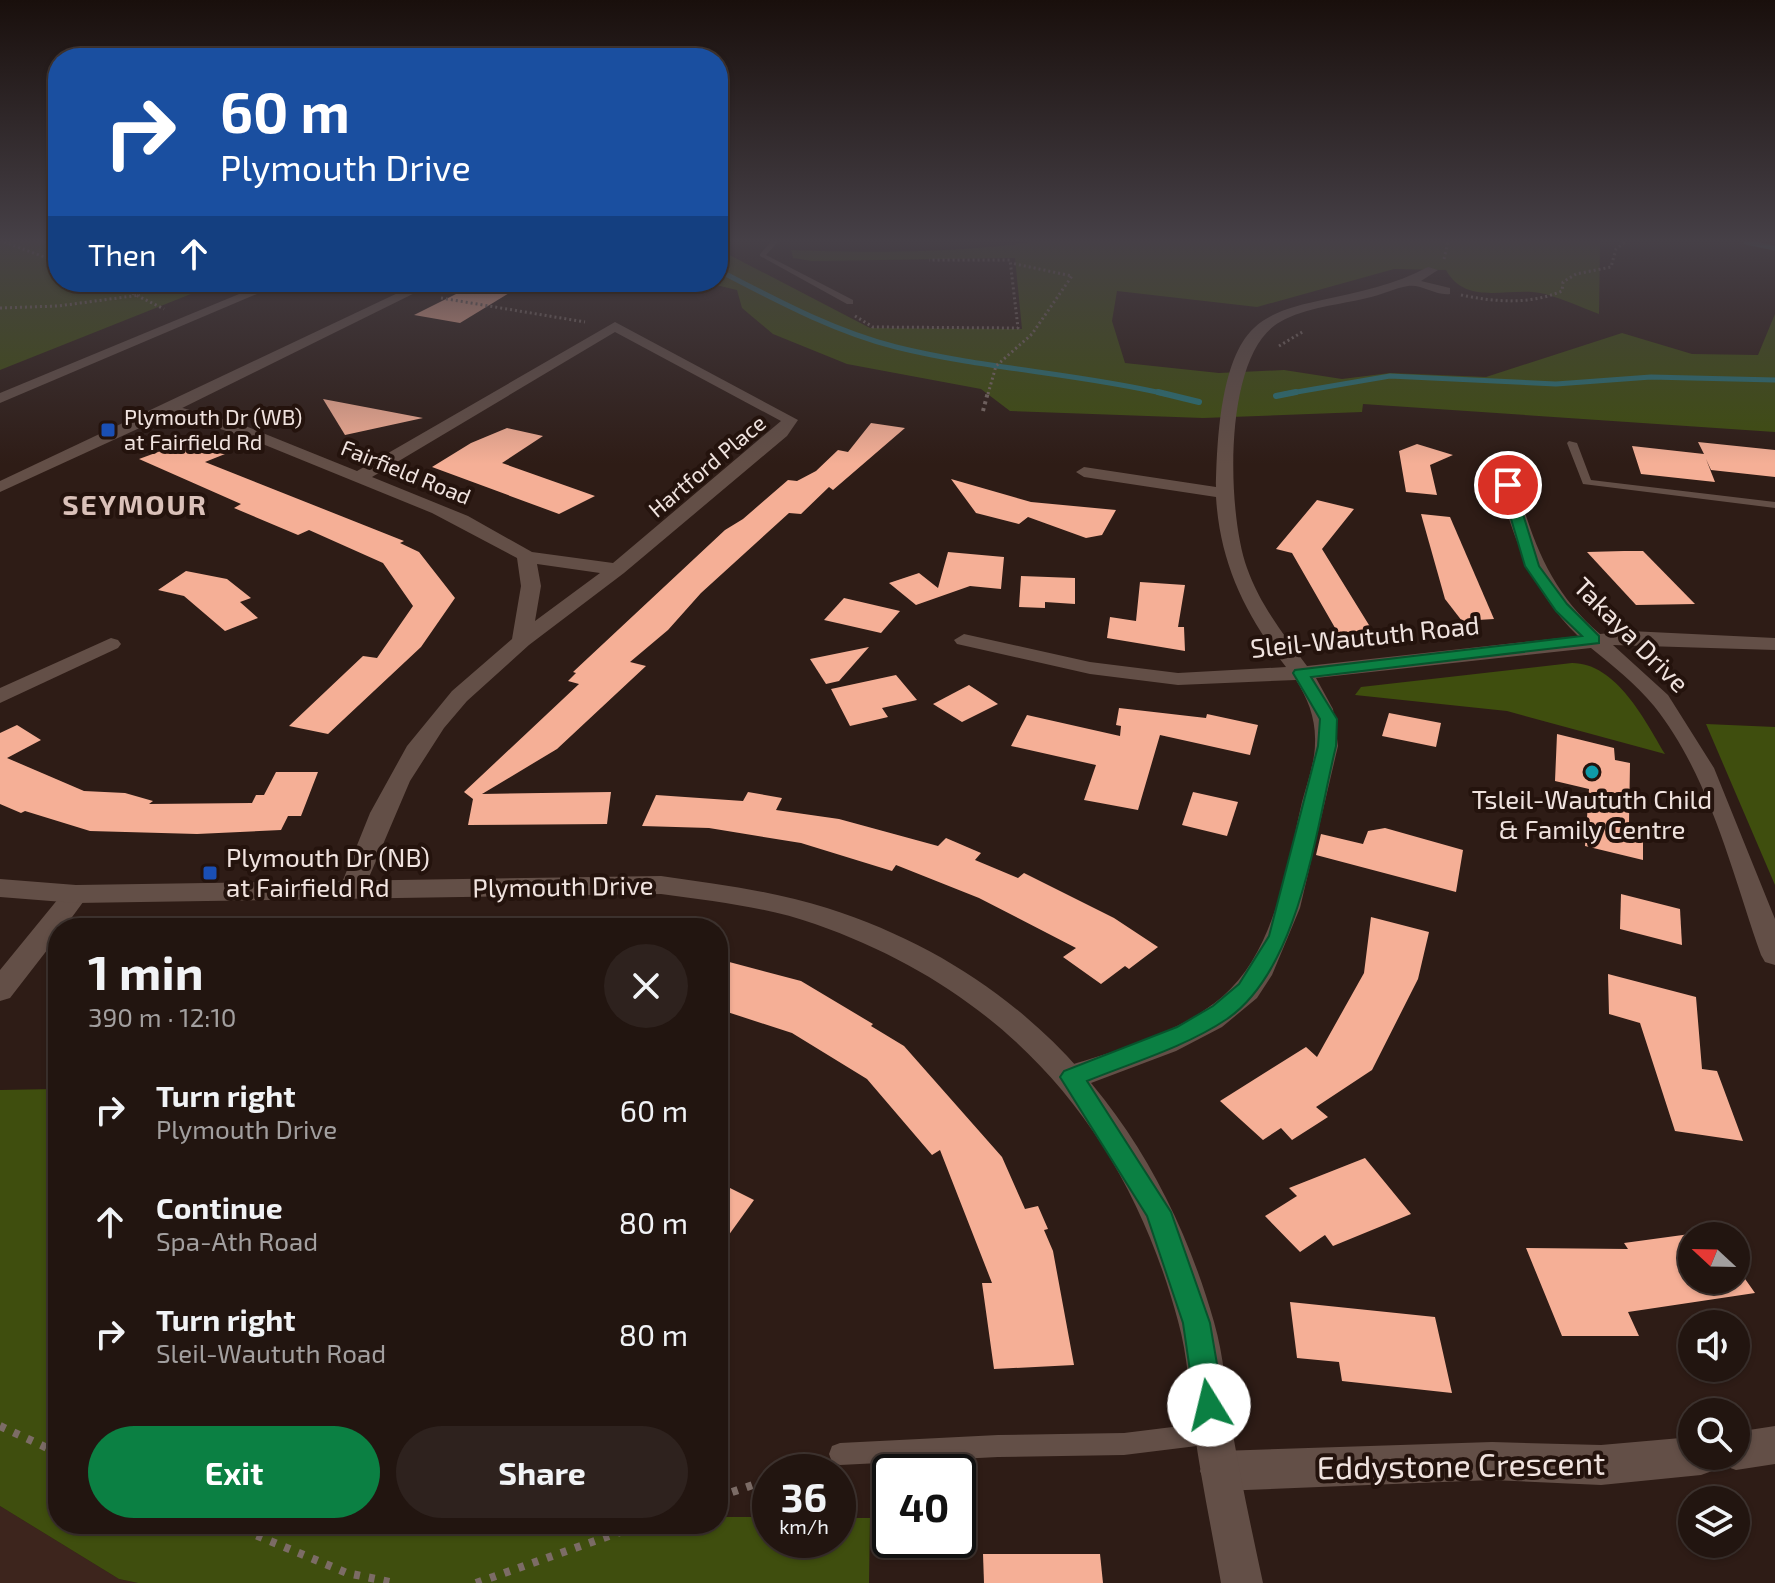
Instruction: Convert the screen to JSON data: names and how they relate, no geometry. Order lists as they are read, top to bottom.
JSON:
{
  "streets": {
    "street": [
      "Hartford Place",
      "Fairfield Road",
      "Takaya Drive",
      "Sleil-Waututh Road",
      "Plymouth Drive",
      "Eddystone Crescent"
    ]
  },
  "crossings": [
    ["Hartford Place", "Fairfield Road"],
    ["Takaya Drive", "Sleil-Waututh Road"],
    ["Plymouth Drive", "Eddystone Crescent"]
  ],
  "districts": ["SEYMOUR"],
  "places": {
    "transit": ["Plymouth Dr (WB) at Fairfield Rd", "Plymouth Dr (NB) at Fairfield Rd"],
    "other": ["Tsleil-Waututh Child & Family Centre"]
  },
  "north": "left",
  "page": {
    "turn": ["60 m", "Plymouth Drive"],
    "then": "Then",
    "heading": ["1 min", "390 m · 12:10"],
    "list": [
      {
        "name": "Turn right",
        "note": "Plymouth Drive",
        "value": "60 m"
      },
      {
        "name": "Continue",
        "note": "Spa-Ath Road",
        "value": "80 m"
      },
      {
        "name": "Turn right",
        "note": "Sleil-Waututh Road",
        "value": "80 m"
      }
    ],
    "buttons": ["Exit", "Share"],
    "speed": "36 km/h",
    "limit": "40"
  }
}
